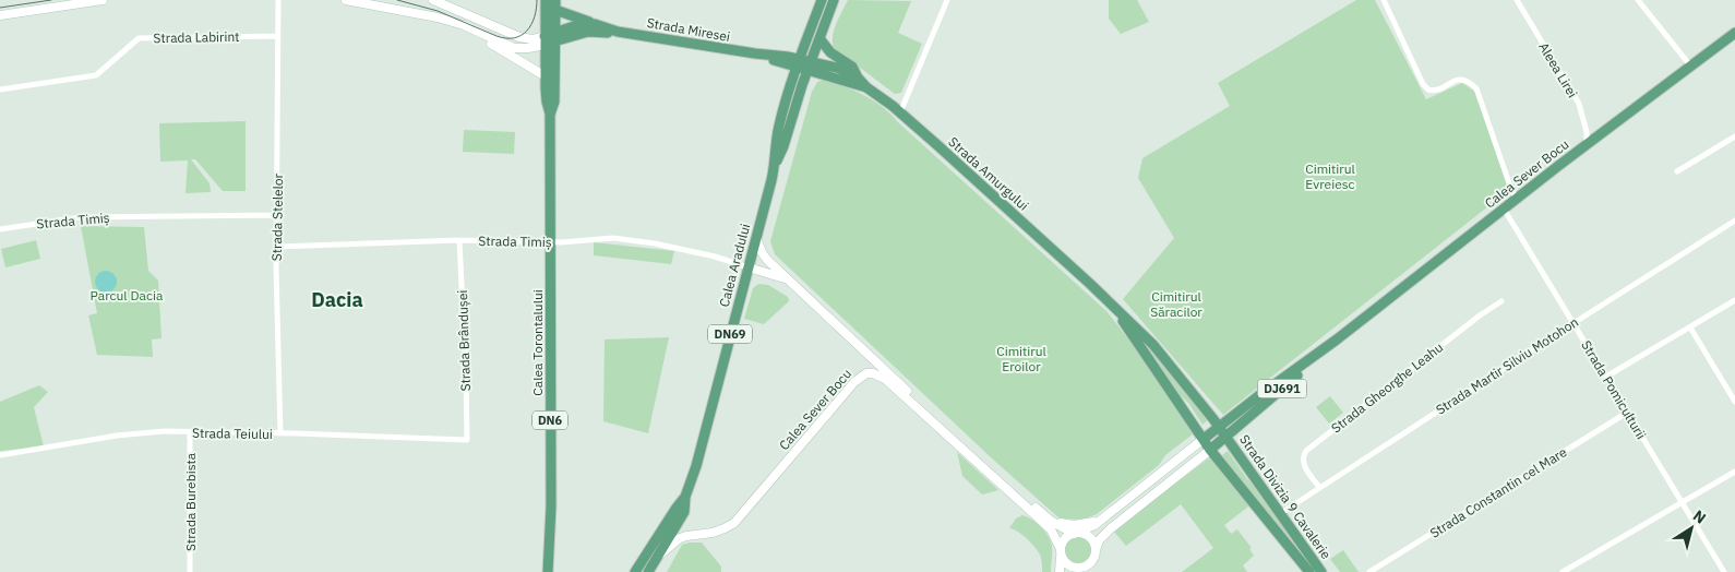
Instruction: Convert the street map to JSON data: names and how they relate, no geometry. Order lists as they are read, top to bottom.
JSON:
{
  "streets": {
    "main road": [
      "Strada Miresei",
      "Strada Amurgului",
      "Calea Sever Bocu",
      "Calea Aradului",
      "DN69",
      "Calea Torontalului",
      "DJ691",
      "DN6",
      "Strada Divizia 9 Cavalerie"
    ],
    "street": [
      "Strada Labirint",
      "Aleea Lirei",
      "Strada Stelelor",
      "Strada Timiș",
      "Strada Brândușei",
      "Strada Martir Silviu Motohon",
      "Strada Gheorghe Leahu",
      "Strada Pomiculturii",
      "Strada Teiului",
      "Strada Constantin cel Mare",
      "Strada Burebista"
    ]
  },
  "crossings": [
    ["Strada Miresei", "Strada Amurgului"],
    ["Strada Miresei", "Calea Aradului"],
    ["Strada Miresei", "Calea Torontalului"],
    ["Strada Labirint", "Strada Stelelor"],
    ["Aleea Lirei", "Calea Sever Bocu"],
    ["Strada Amurgului", "Calea Sever Bocu"],
    ["Strada Amurgului", "Calea Aradului"],
    ["Strada Amurgului", "Strada Divizia 9 Cavalerie"],
    ["Calea Sever Bocu", "Calea Aradului"],
    ["Calea Sever Bocu", "DJ691"],
    ["Calea Sever Bocu", "Strada Pomiculturii"],
    ["Calea Sever Bocu", "Strada Divizia 9 Cavalerie"],
    ["Strada Stelelor", "Strada Timiș"],
    ["Strada Stelelor", "Strada Teiului"],
    ["Strada Timiș", "Calea Aradului"],
    ["Strada Timiș", "Strada Brândușei"],
    ["Strada Timiș", "Calea Torontalului"],
    ["Strada Brândușei", "Strada Teiului"],
    ["Strada Martir Silviu Motohon", "Strada Gheorghe Leahu"],
    ["Strada Martir Silviu Motohon", "Strada Pomiculturii"],
    ["Strada Martir Silviu Motohon", "Strada Divizia 9 Cavalerie"],
    ["Strada Pomiculturii", "Strada Constantin cel Mare"],
    ["Strada Teiului", "Strada Burebista"]
  ],
  "districts": ["Dacia"],
  "parks": [
    "Cimitirul Evreiesc",
    "Parcul Dacia",
    "Cimitirul Săracilor",
    "Cimitirul Eroilor"
  ],
  "north": "top right"
}
